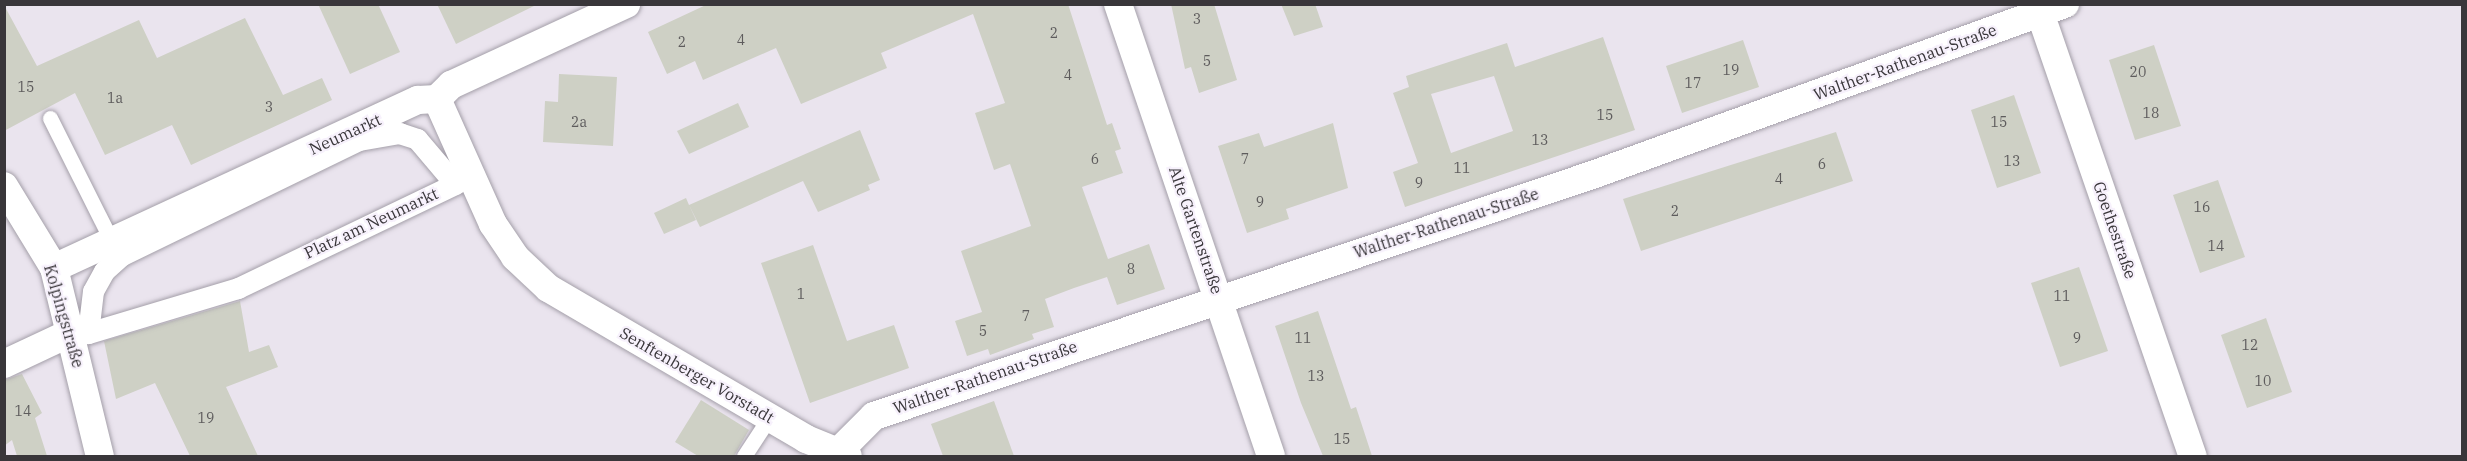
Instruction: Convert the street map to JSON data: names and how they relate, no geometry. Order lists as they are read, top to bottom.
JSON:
{
  "streets": {
    "street": [
      "Walther-Rathenau-Straße",
      "Neumarkt",
      "Platz am Neumarkt",
      "Alte Gartenstraße",
      "Goethestraße",
      "Kolpingstraße",
      "Senftenberger Vorstadt"
    ]
  },
  "crossings": [
    ["Walther-Rathenau-Straße", "Alte Gartenstraße"],
    ["Walther-Rathenau-Straße", "Goethestraße"],
    ["Walther-Rathenau-Straße", "Senftenberger Vorstadt"],
    ["Neumarkt", "Kolpingstraße"],
    ["Neumarkt", "Senftenberger Vorstadt"]
  ],
  "house_numbers": [
    "3",
    "2",
    "4",
    "2",
    "5",
    "19",
    "20",
    "4",
    "17",
    "15",
    "1a",
    "3",
    "18",
    "15",
    "2a",
    "15",
    "13",
    "6",
    "7",
    "13",
    "6",
    "11",
    "4",
    "9",
    "9",
    "16",
    "2",
    "14",
    "8",
    "1",
    "11",
    "7",
    "5",
    "11",
    "9",
    "12",
    "13",
    "10",
    "14",
    "19",
    "15"
  ]
}
